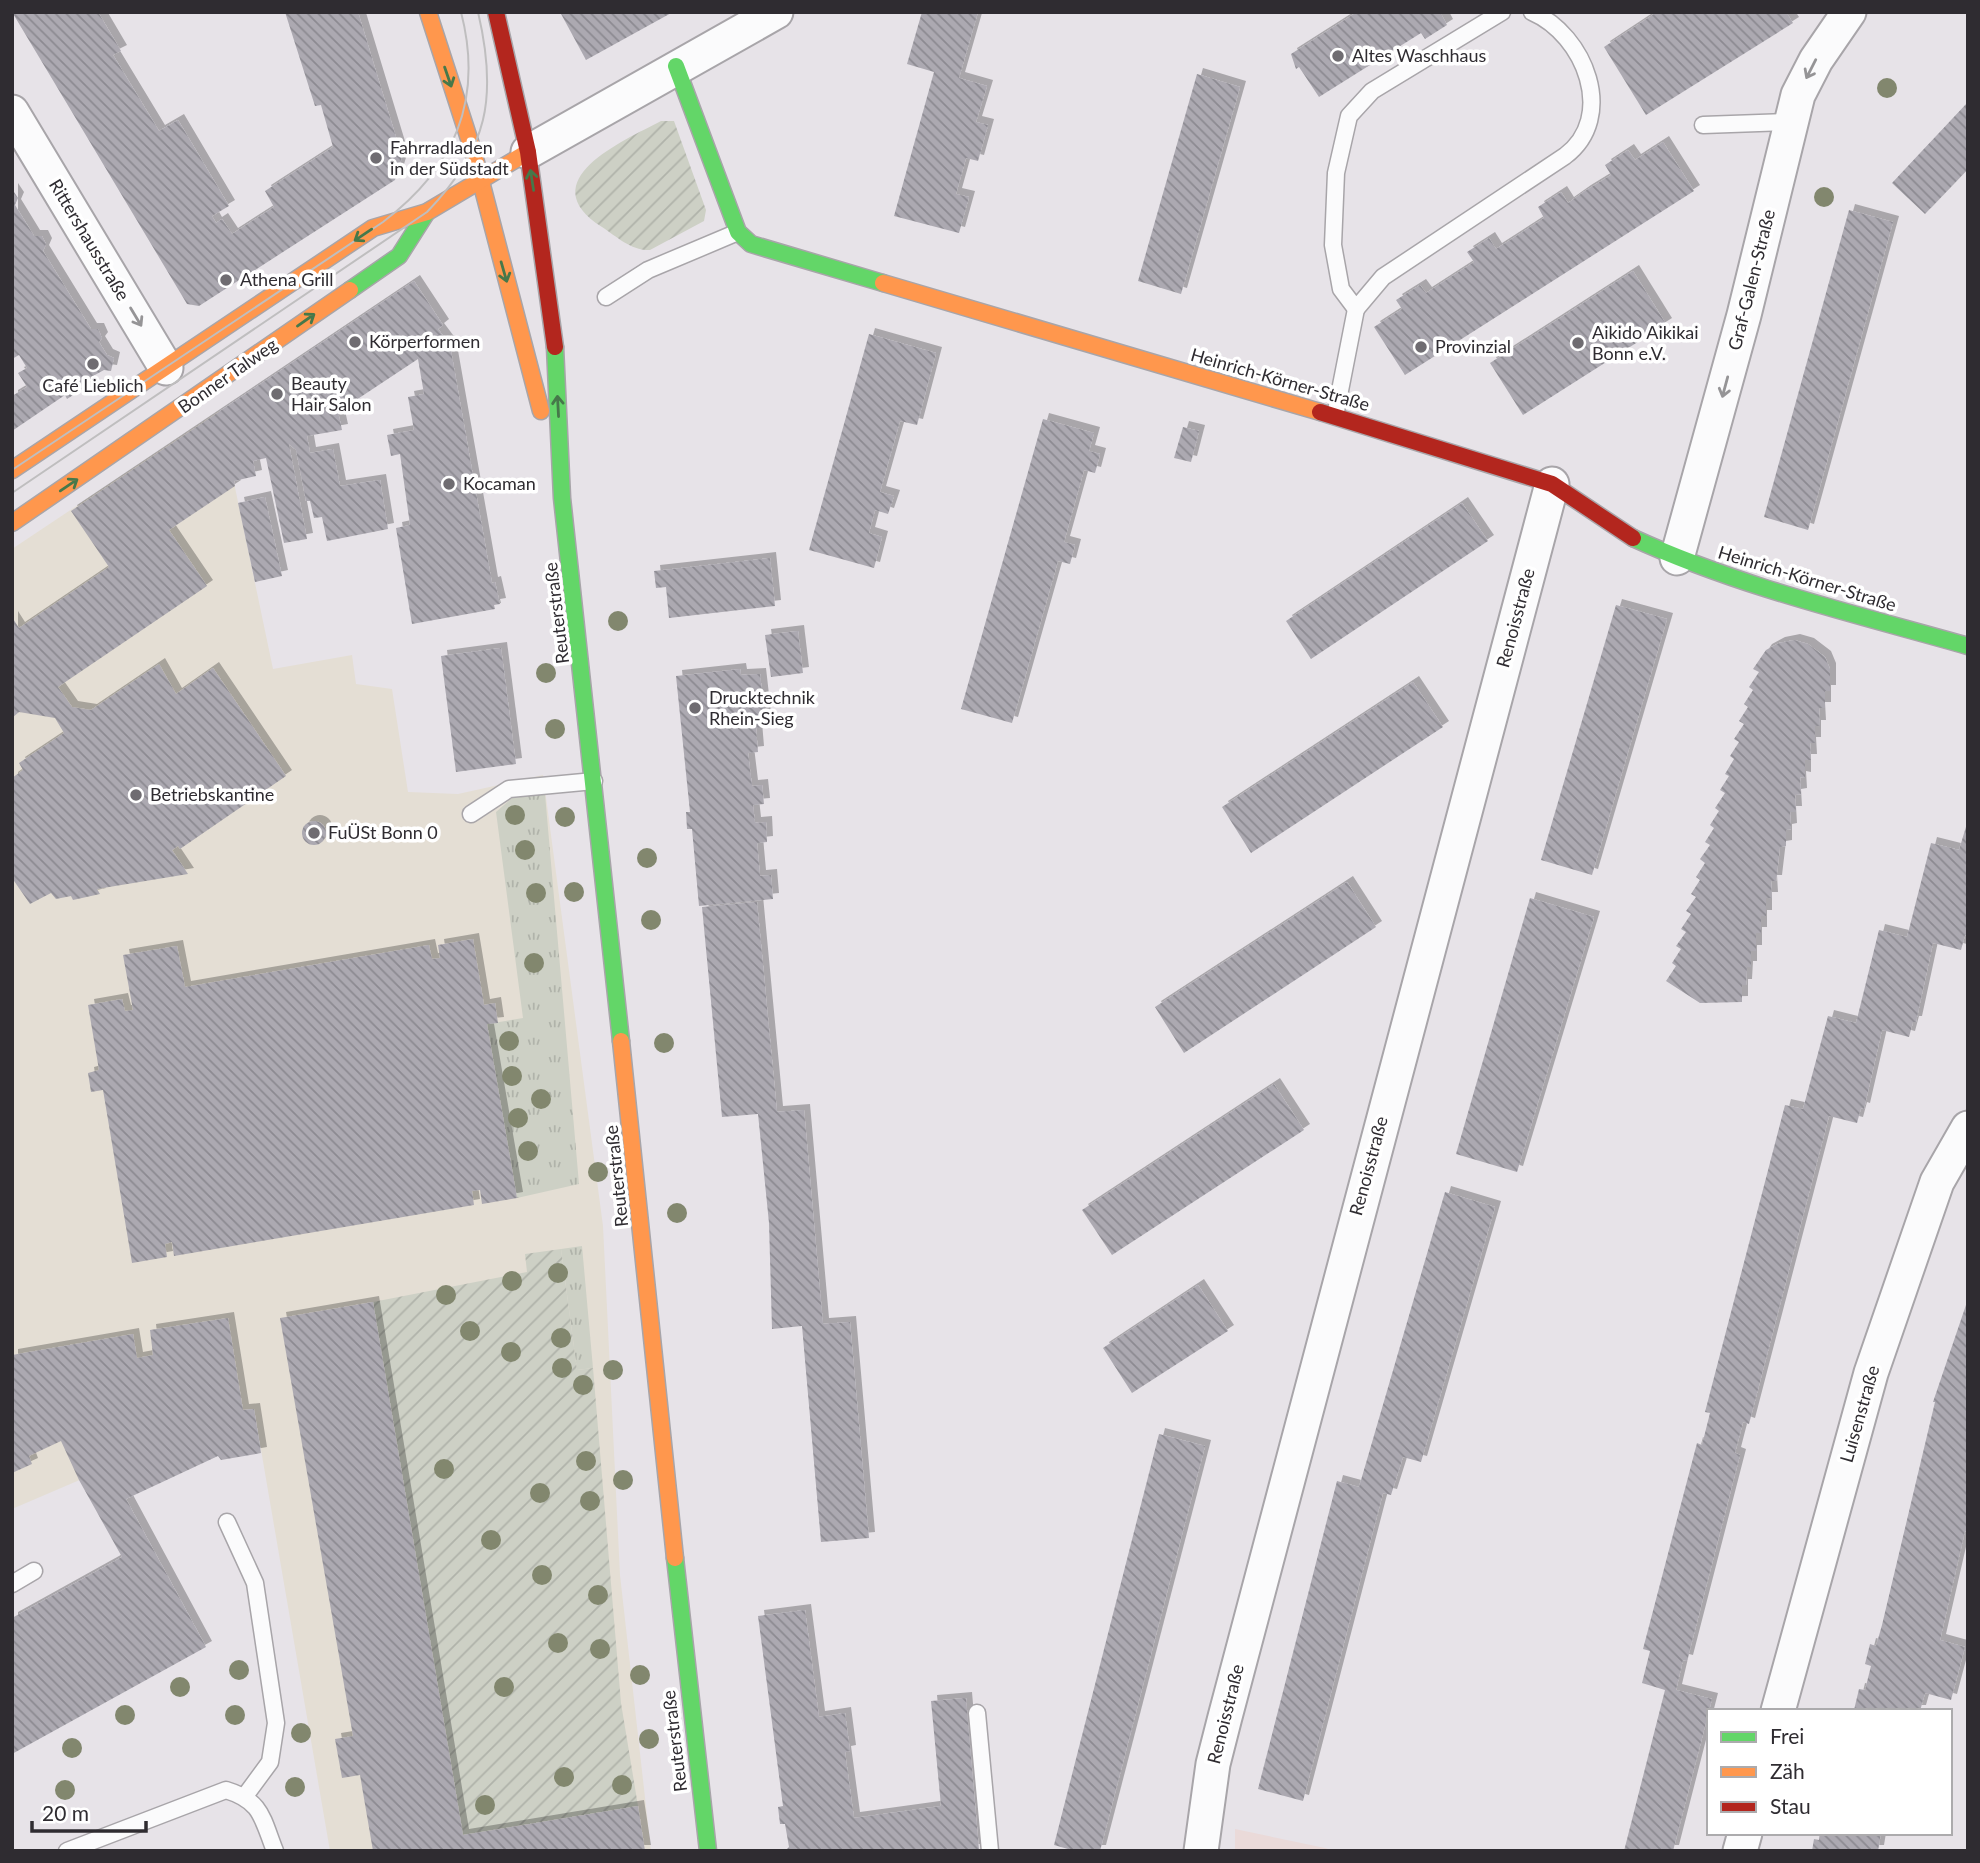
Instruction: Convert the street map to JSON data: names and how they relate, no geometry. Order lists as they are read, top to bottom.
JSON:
{
  "streets": {
    "street": [
      "Rittershausstraße",
      "Graf-Galen-Straße",
      "Bonner Talweg",
      "Heinrich-Körner-Straße",
      "Reuterstraße",
      "Renoisstraße",
      "Luisenstraße"
    ]
  },
  "crossings": [
    ["Rittershausstraße", "Bonner Talweg"],
    ["Graf-Galen-Straße", "Heinrich-Körner-Straße"],
    ["Bonner Talweg", "Reuterstraße"],
    ["Heinrich-Körner-Straße", "Renoisstraße"]
  ],
  "one_way": ["Rittershausstraße", "Graf-Galen-Straße"],
  "places": [
    "Altes Waschhaus",
    "Fahrradladen in der Südstadt",
    "Athena Grill",
    "Körperformen",
    "Aikido Aikikai Bonn e.V.",
    "Provinzial",
    "Café Lieblich",
    "Beauty Hair Salon",
    "Kocaman",
    "Drucktechnik Rhein-Sieg",
    "Betriebskantine",
    "FuÜSt Bonn 0"
  ],
  "legend": ["Frei", "Zäh", "Stau"],
  "scale_bar": "20 m"
}
